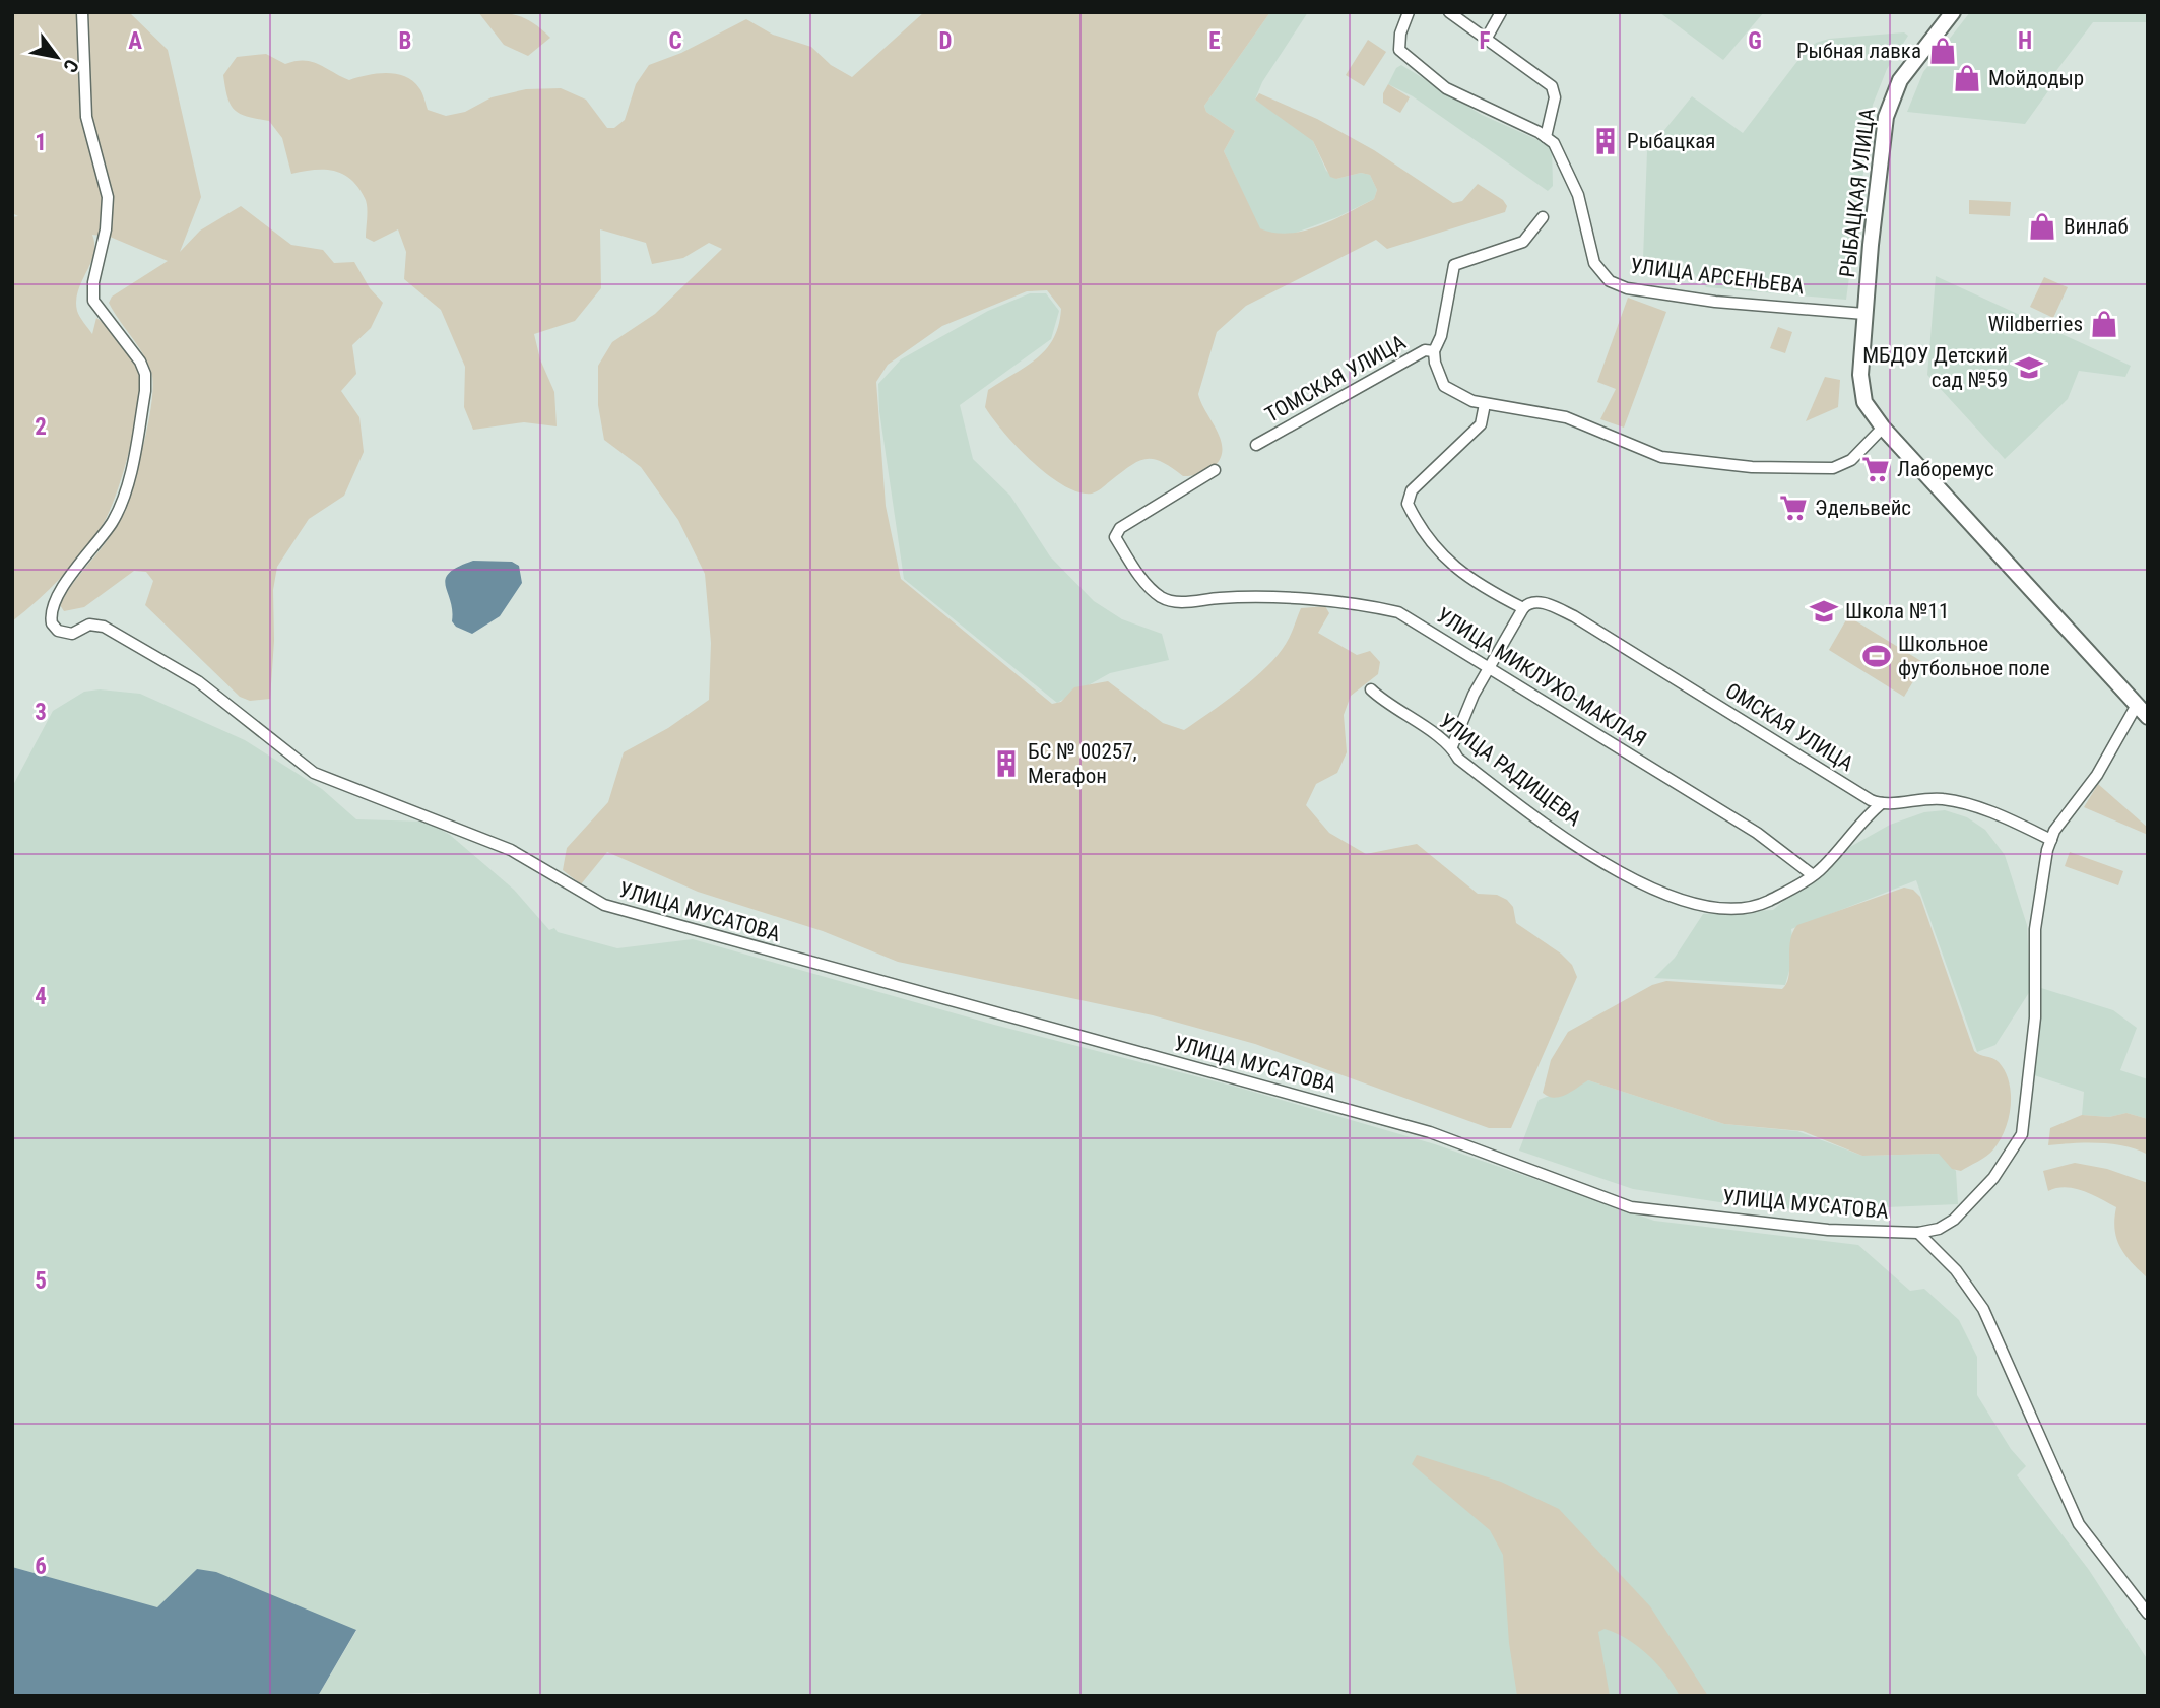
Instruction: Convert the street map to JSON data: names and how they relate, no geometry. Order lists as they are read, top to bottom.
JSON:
{
  "streets": {
    "main road": ["РЫБАЦКАЯ УЛИЦА"],
    "street": [
      "УЛИЦА АРСЕНЬЕВА",
      "ТОМСКАЯ УЛИЦА",
      "УЛИЦА МИКЛУХО-МАКЛАЯ",
      "ОМСКАЯ УЛИЦА",
      "УЛИЦА РАДИЩЕВА",
      "УЛИЦА МУСАТОВА"
    ]
  },
  "crossings": [
    ["РЫБАЦКАЯ УЛИЦА", "УЛИЦА АРСЕНЬЕВА"],
    ["УЛИЦА МИКЛУХО-МАКЛАЯ", "УЛИЦА РАДИЩЕВА"],
    ["ОМСКАЯ УЛИЦА", "УЛИЦА РАДИЩЕВА"]
  ],
  "places": {
    "shop": [
      "Рыбная лавка",
      "Мойдодыр",
      "Винлаб",
      "Wildberries"
    ],
    "building": ["Рыбацкая", "БС № 00257, Мегафон"],
    "school or university": ["МБДОУ Детский сад №59", "Школа №11"],
    "supermarket": ["Лаборемус", "Эдельвейс"],
    "sports": ["Школьное футбольное поле"]
  },
  "north": "bottom right",
  "grid": {
    "columns": [
      "A",
      "B",
      "C",
      "D",
      "E",
      "F",
      "G",
      "H"
    ],
    "rows": [
      "1",
      "2",
      "3",
      "4",
      "5",
      "6"
    ]
  }
}
